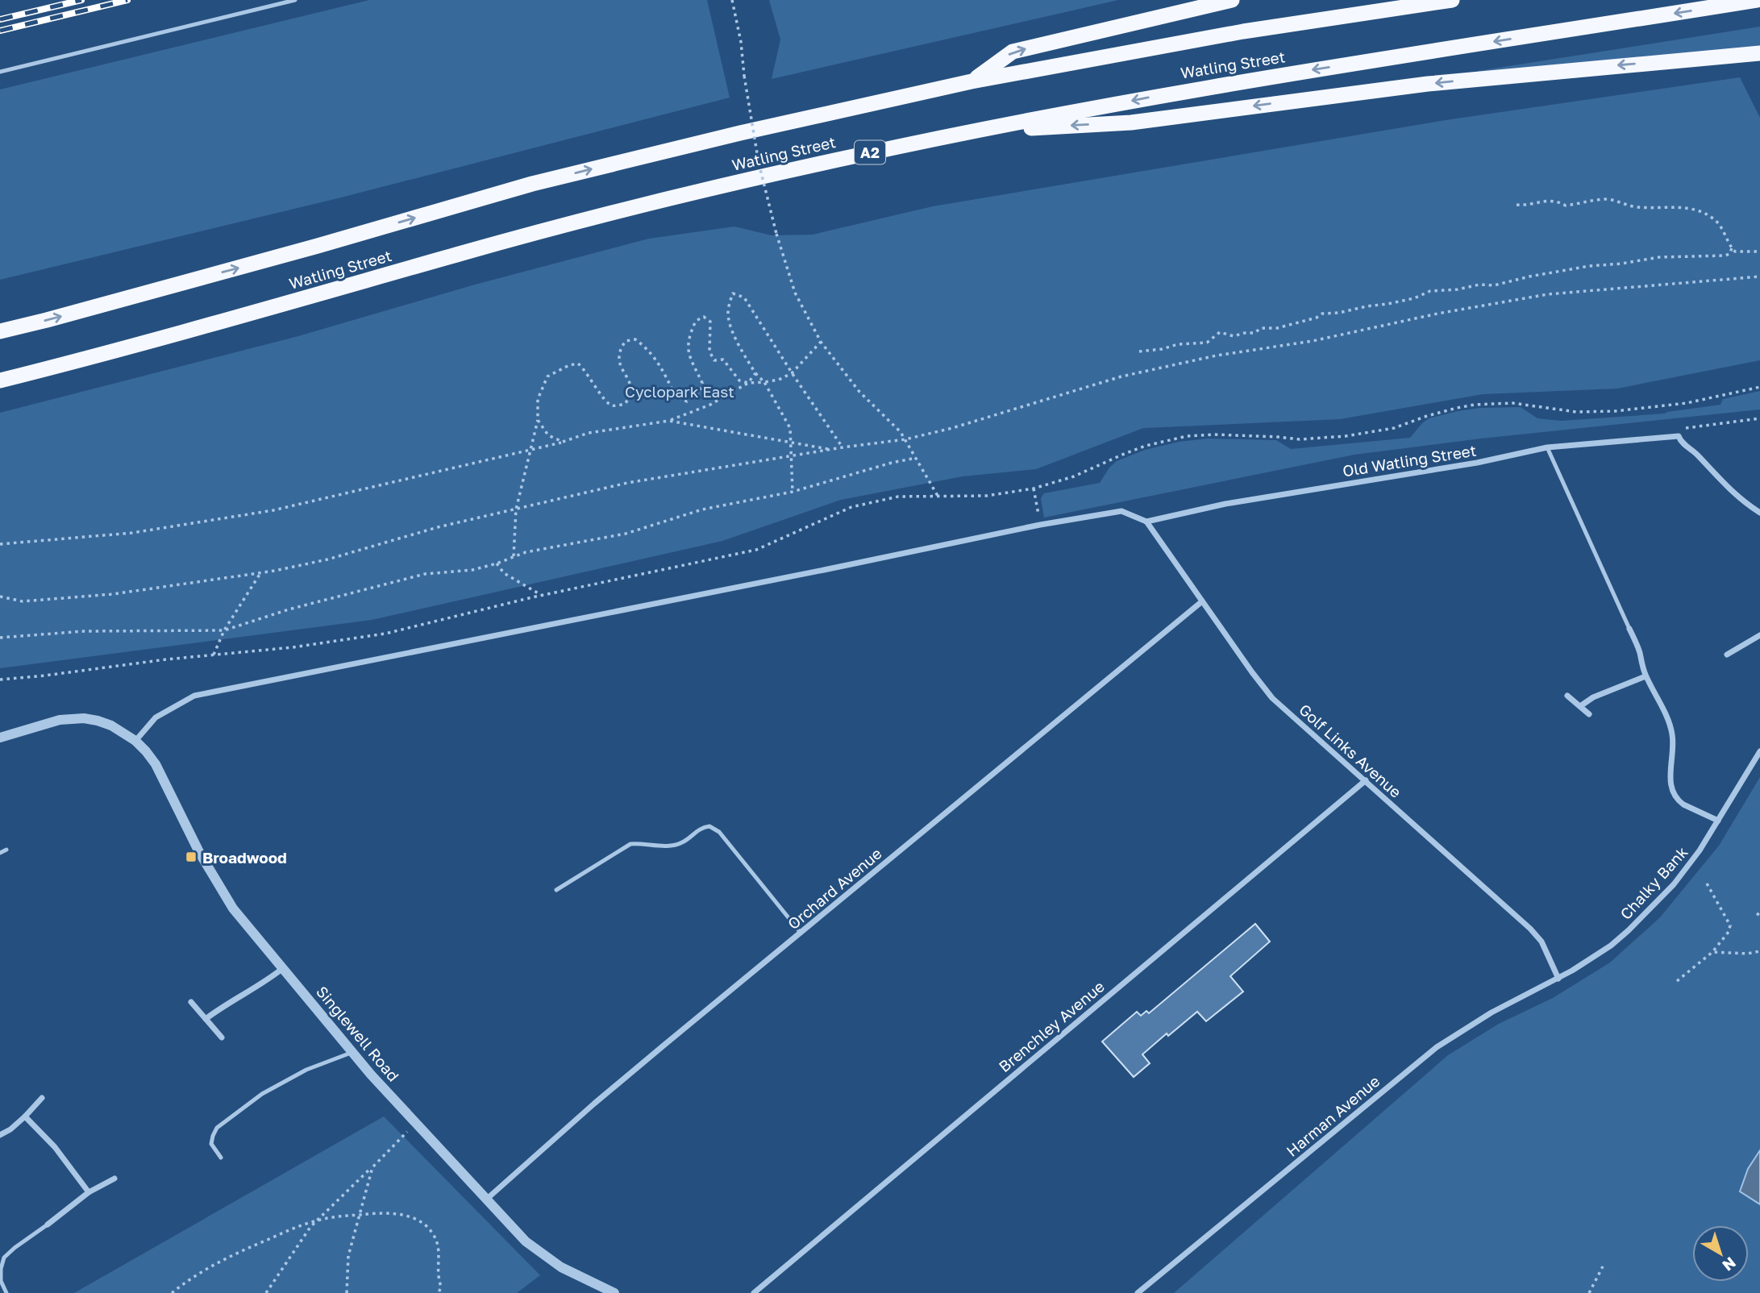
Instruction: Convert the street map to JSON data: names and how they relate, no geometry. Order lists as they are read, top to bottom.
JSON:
{
  "streets": {
    "highway": ["Watling Street", "A2"],
    "street": [
      "Old Watling Street",
      "Golf Links Avenue",
      "Chalky Bank",
      "Orchard Avenue",
      "Brenchley Avenue",
      "Singlewell Road",
      "Harman Avenue"
    ]
  },
  "crossings": [
    ["Old Watling Street", "Golf Links Avenue"],
    ["Golf Links Avenue", "Chalky Bank"],
    ["Golf Links Avenue", "Orchard Avenue"],
    ["Golf Links Avenue", "Brenchley Avenue"],
    ["Golf Links Avenue", "Harman Avenue"],
    ["Chalky Bank", "Harman Avenue"],
    ["Orchard Avenue", "Singlewell Road"]
  ],
  "parks": ["Cyclopark East"],
  "places": {
    "transit": ["Broadwood"]
  },
  "north": "bottom right"
}
